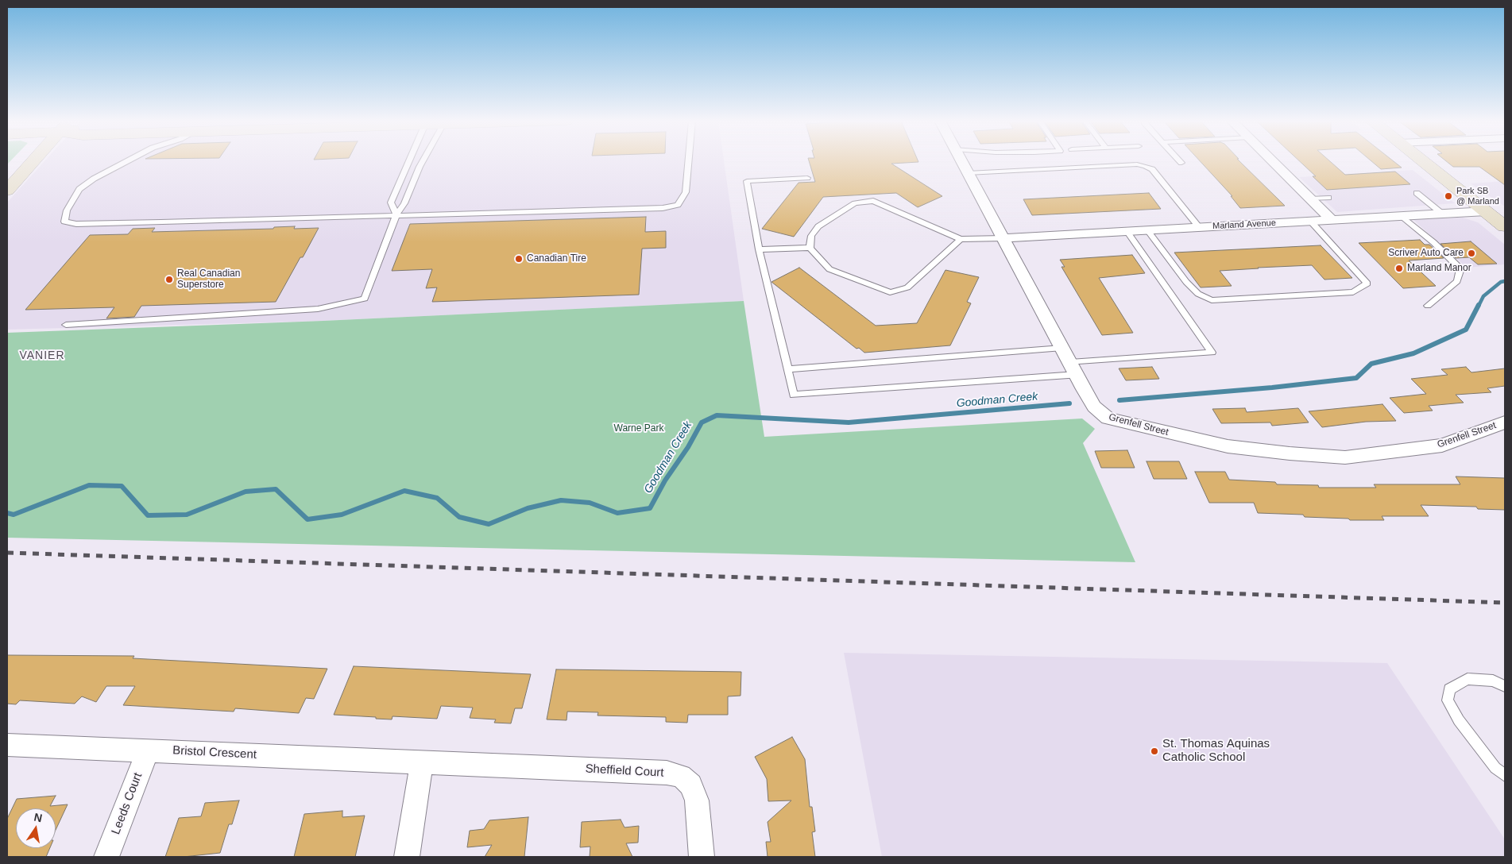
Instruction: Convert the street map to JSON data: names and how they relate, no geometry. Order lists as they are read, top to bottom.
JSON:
{
  "streets": {
    "street": [
      "Marland Avenue",
      "Grenfell Street",
      "Bristol Crescent",
      "Sheffield Court",
      "Leeds Court"
    ]
  },
  "crossings": [
    ["Marland Avenue", "Grenfell Street"],
    ["Bristol Crescent", "Sheffield Court"],
    ["Bristol Crescent", "Leeds Court"]
  ],
  "districts": ["VANIER"],
  "water": ["Goodman Creek"],
  "parks": ["Warne Park"],
  "places": [
    "Park SB @ Marland",
    "Scriver Auto Care",
    "Canadian Tire",
    "Marland Manor",
    "Real Canadian Superstore",
    "St. Thomas Aquinas Catholic School"
  ],
  "north": "top"
}
